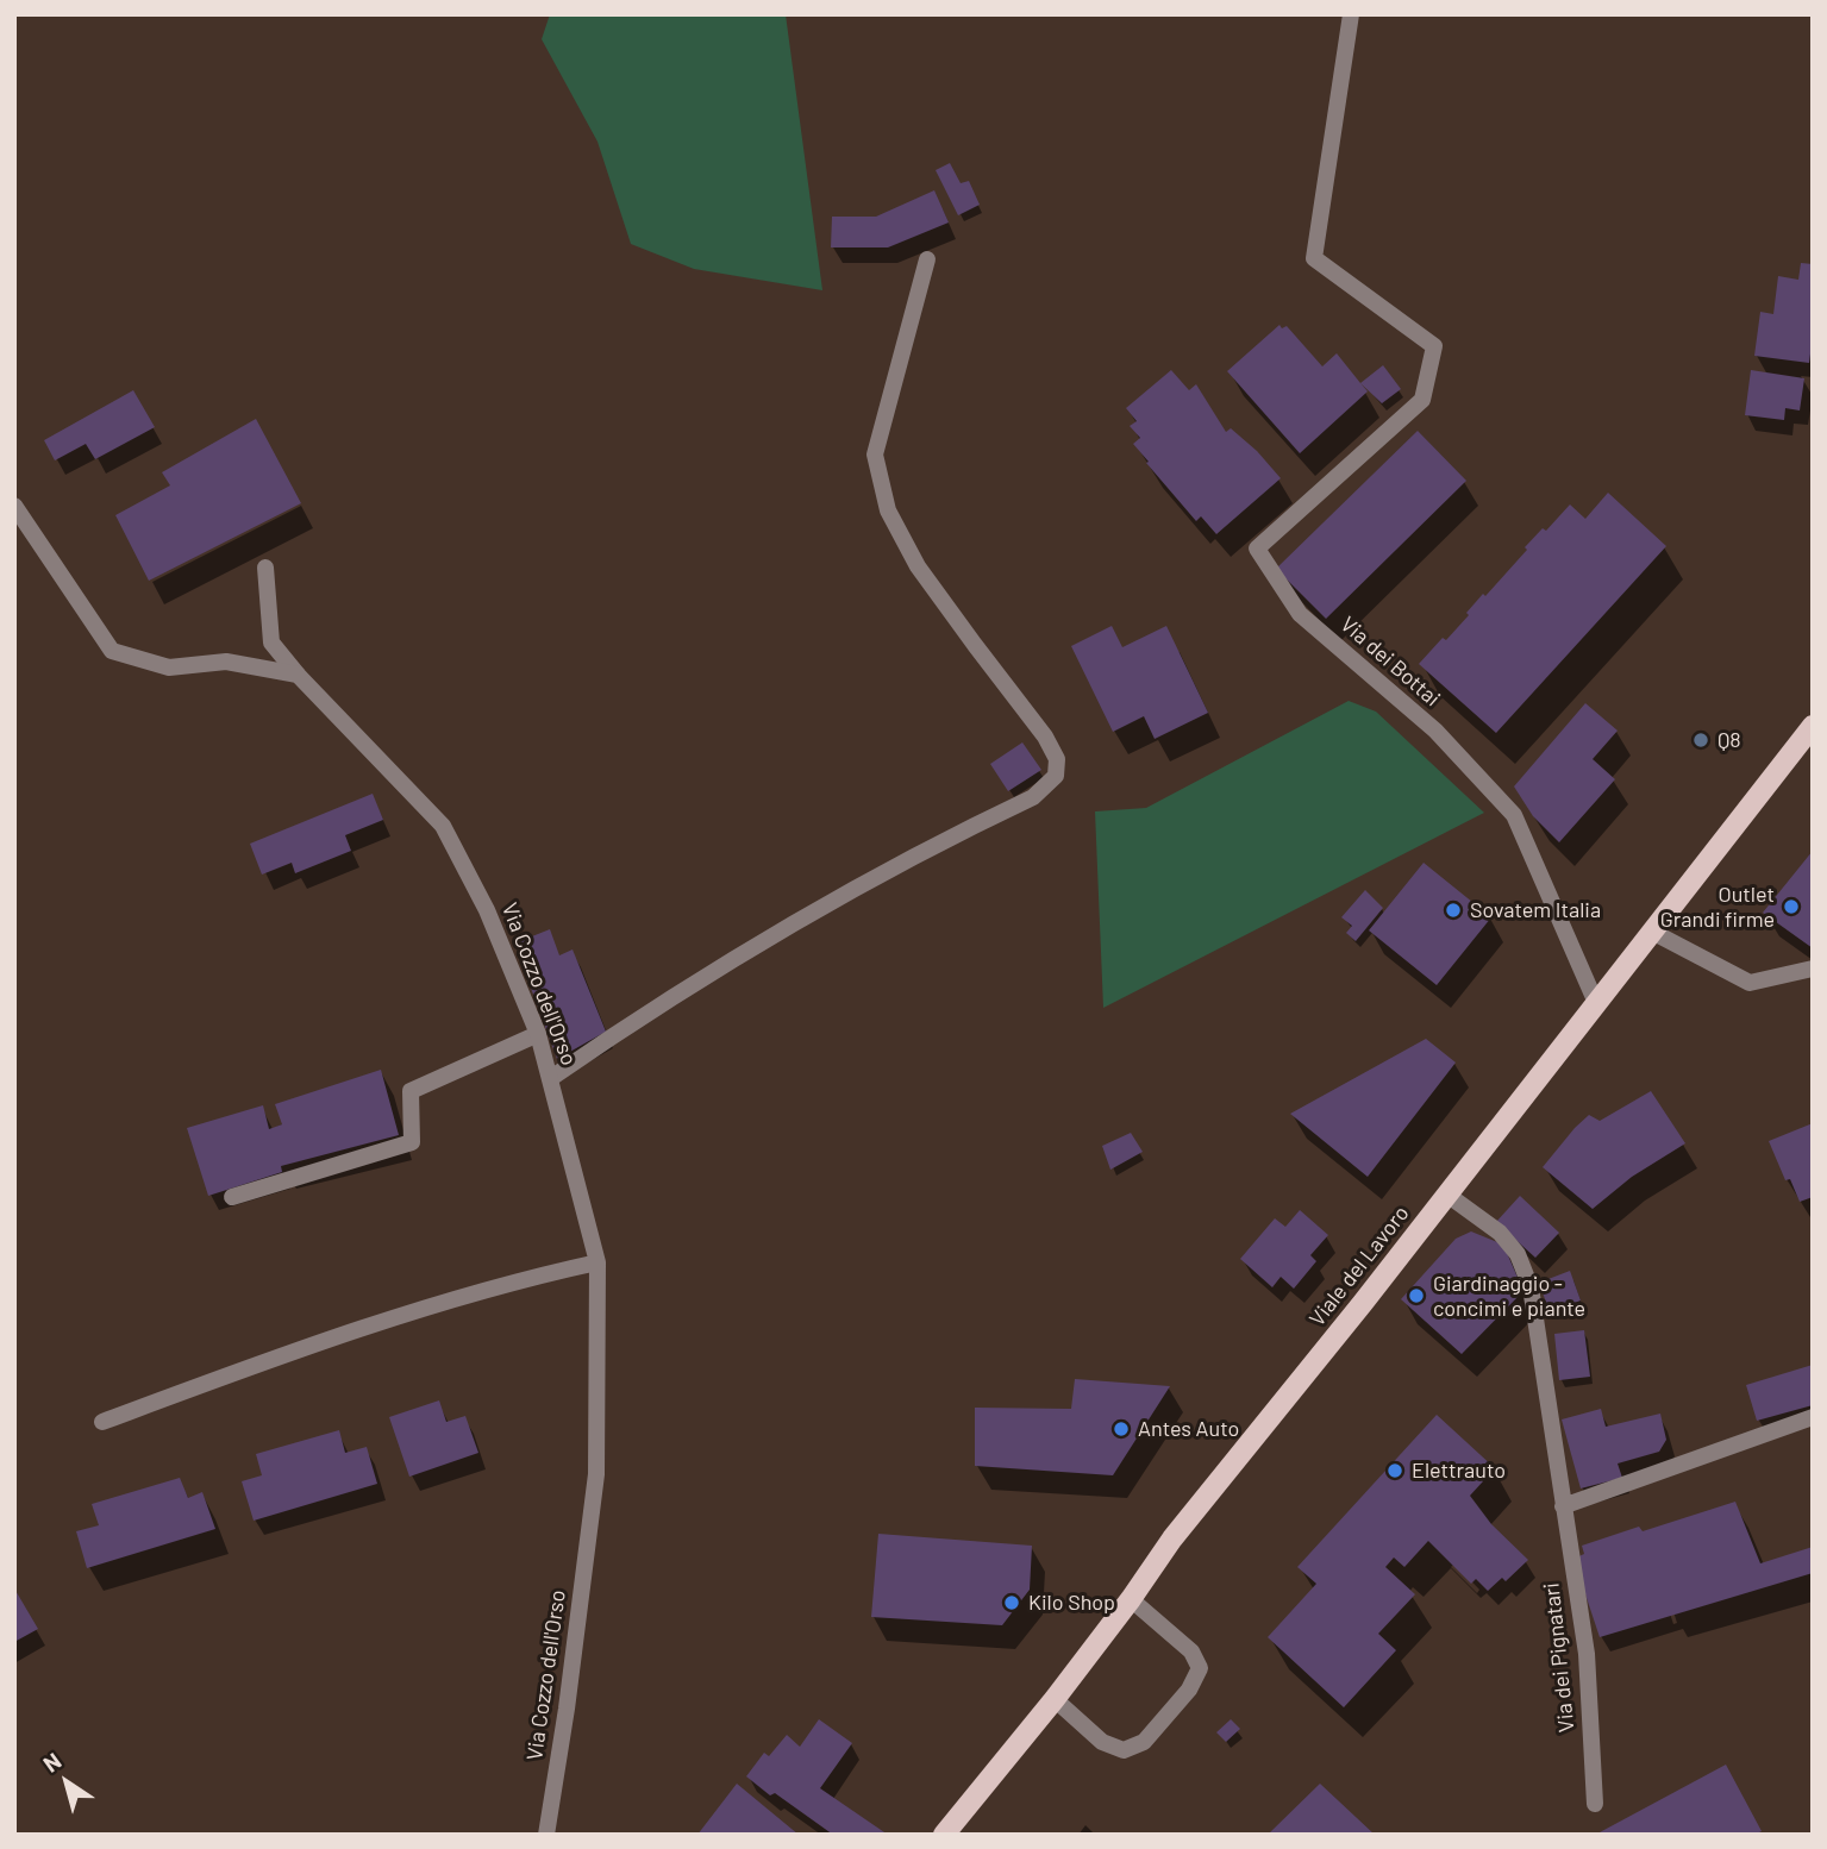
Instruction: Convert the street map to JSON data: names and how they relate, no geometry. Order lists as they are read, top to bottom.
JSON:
{
  "streets": {
    "main road": ["Viale del Lavoro"],
    "street": ["Via dei Bottai", "Via Cozzo dell'Orso", "Via dei Pignatari"]
  },
  "crossings": [
    ["Via dei Bottai", "Viale del Lavoro"],
    ["Viale del Lavoro", "Via dei Pignatari"]
  ],
  "places": [
    "Q8",
    "Outlet Grandi firme",
    "Sovatem Italia",
    "Giardinaggio - concimi e piante",
    "Antes Auto",
    "Elettrauto",
    "Kilo Shop"
  ],
  "north": "top left"
}
